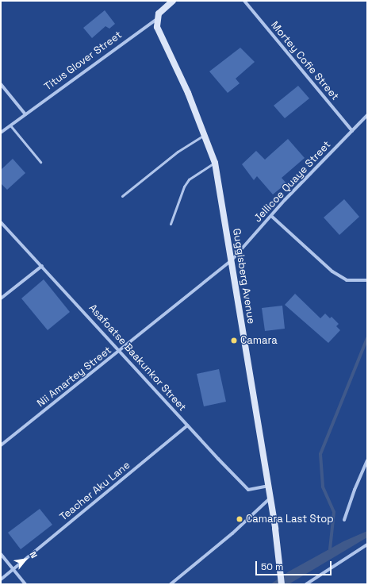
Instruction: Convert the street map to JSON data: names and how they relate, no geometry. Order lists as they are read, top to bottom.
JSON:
{
  "streets": {
    "main road": ["Titus Glover Street", "Guggisberg Avenue"],
    "street": [
      "Mortey Cofie Street",
      "Jellicoe Quaye Street",
      "Asafoatse Baakunkor Street",
      "Nii Amartey Street",
      "Teacher Aku Lane"
    ]
  },
  "crossings": [
    ["Titus Glover Street", "Guggisberg Avenue"],
    ["Mortey Cofie Street", "Jellicoe Quaye Street"],
    ["Jellicoe Quaye Street", "Guggisberg Avenue"],
    ["Jellicoe Quaye Street", "Nii Amartey Street"],
    ["Guggisberg Avenue", "Asafoatse Baakunkor Street"],
    ["Guggisberg Avenue", "Nii Amartey Street"],
    ["Asafoatse Baakunkor Street", "Nii Amartey Street"],
    ["Asafoatse Baakunkor Street", "Teacher Aku Lane"]
  ],
  "places": ["Camara", "Camara Last Stop"],
  "scale_bar": "50 m",
  "north": "top right"
}
